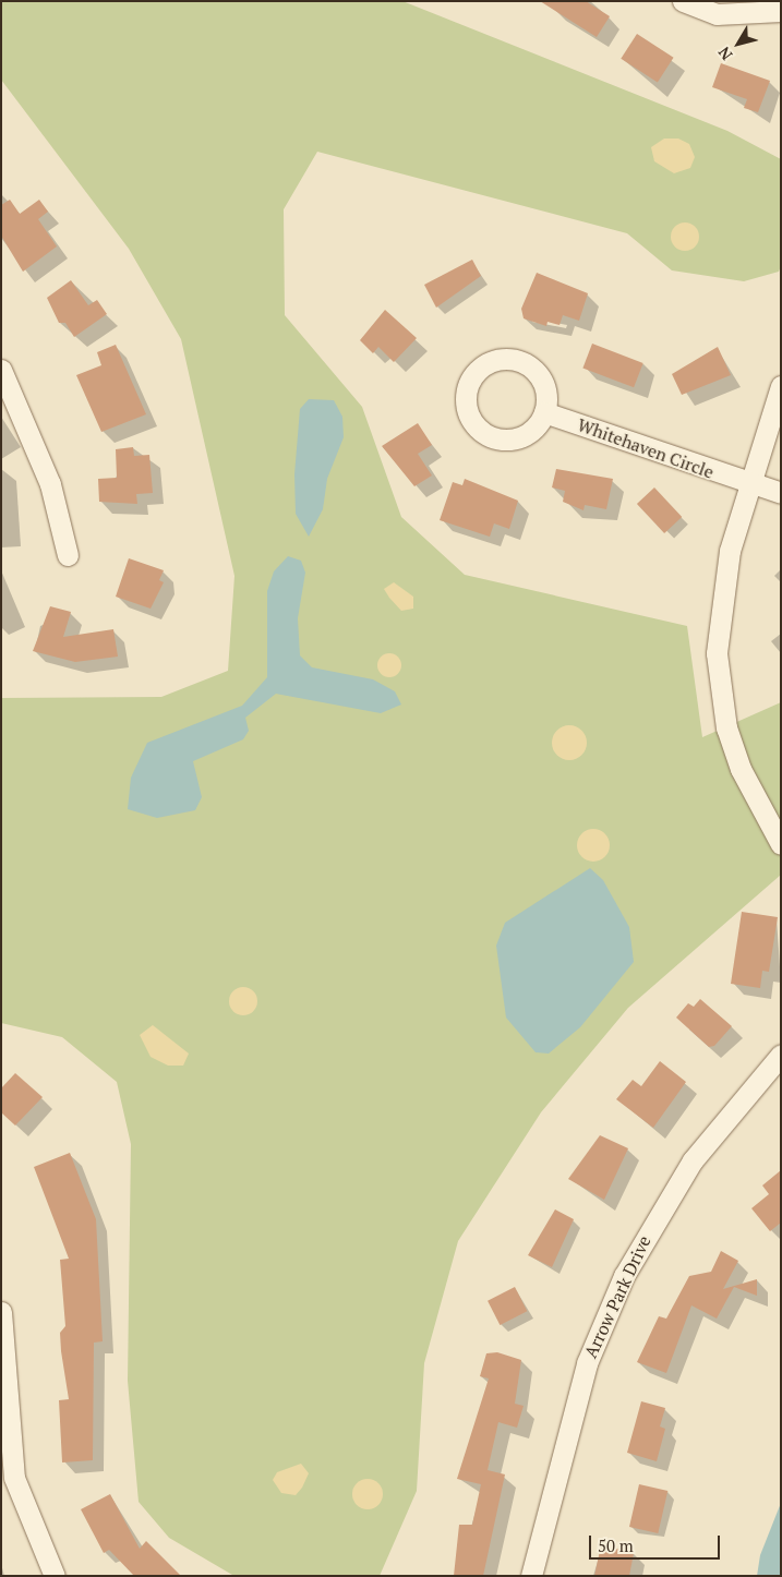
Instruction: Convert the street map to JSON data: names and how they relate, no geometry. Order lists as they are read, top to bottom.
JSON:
{
  "streets": {
    "street": ["Whitehaven Circle", "Arrow Park Drive"]
  },
  "scale_bar": "50 m",
  "north": "bottom left"
}
